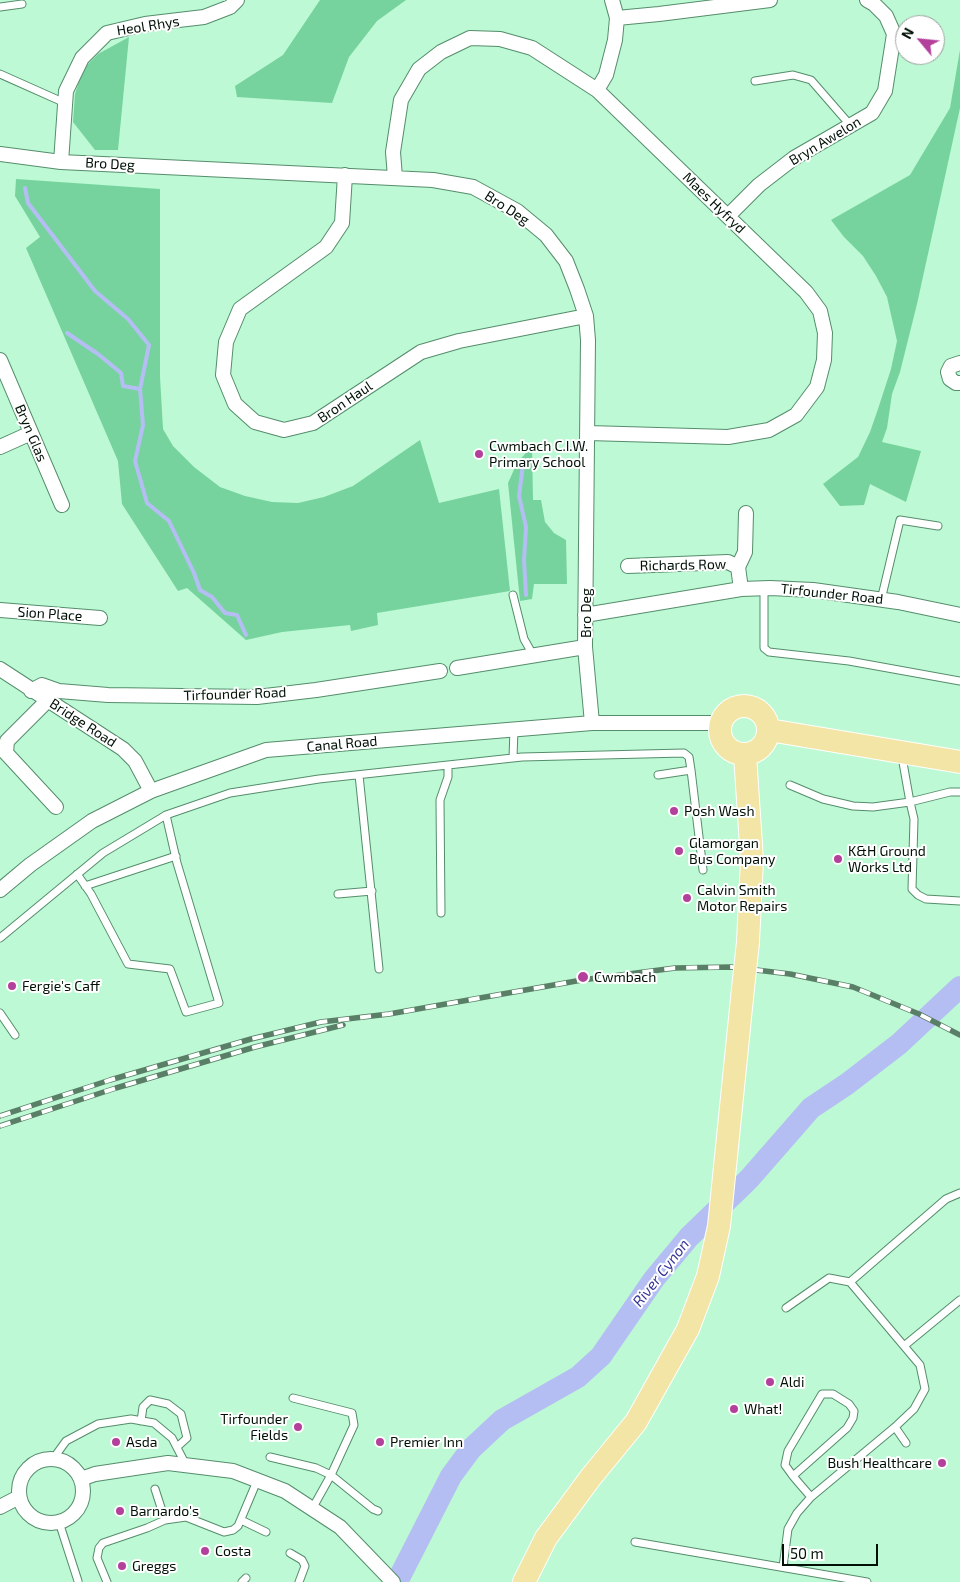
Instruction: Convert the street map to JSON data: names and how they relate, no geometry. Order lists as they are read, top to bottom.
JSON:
{
  "streets": {
    "street": [
      "Heol Rhys",
      "Bryn Awelon",
      "Bro Deg",
      "Maes Hyfryd",
      "Bron Haul",
      "Bryn Glas",
      "Richards Row",
      "Tirfounder Road",
      "Sion Place",
      "Bridge Road",
      "Canal Road"
    ]
  },
  "crossings": [
    ["Heol Rhys", "Bro Deg"],
    ["Bryn Awelon", "Maes Hyfryd"],
    ["Bro Deg", "Maes Hyfryd"],
    ["Bro Deg", "Bron Haul"],
    ["Bro Deg", "Tirfounder Road"],
    ["Bro Deg", "Canal Road"],
    ["Tirfounder Road", "Bridge Road"],
    ["Bridge Road", "Canal Road"]
  ],
  "water": ["River Cynon"],
  "places": [
    "Cwmbach C.I.W. Primary School",
    "Posh Wash",
    "Glamorgan Bus Company",
    "K&H Ground Works Ltd",
    "Calvin Smith Motor Repairs",
    "Cwmbach",
    "Fergie's Caff",
    "Aldi",
    "What!",
    "Tirfounder Fields",
    "Asda",
    "Premier Inn",
    "Bush Healthcare",
    "Barnardo's",
    "Costa",
    "Greggs"
  ],
  "scale_bar": "50 m",
  "north": "top left"
}
